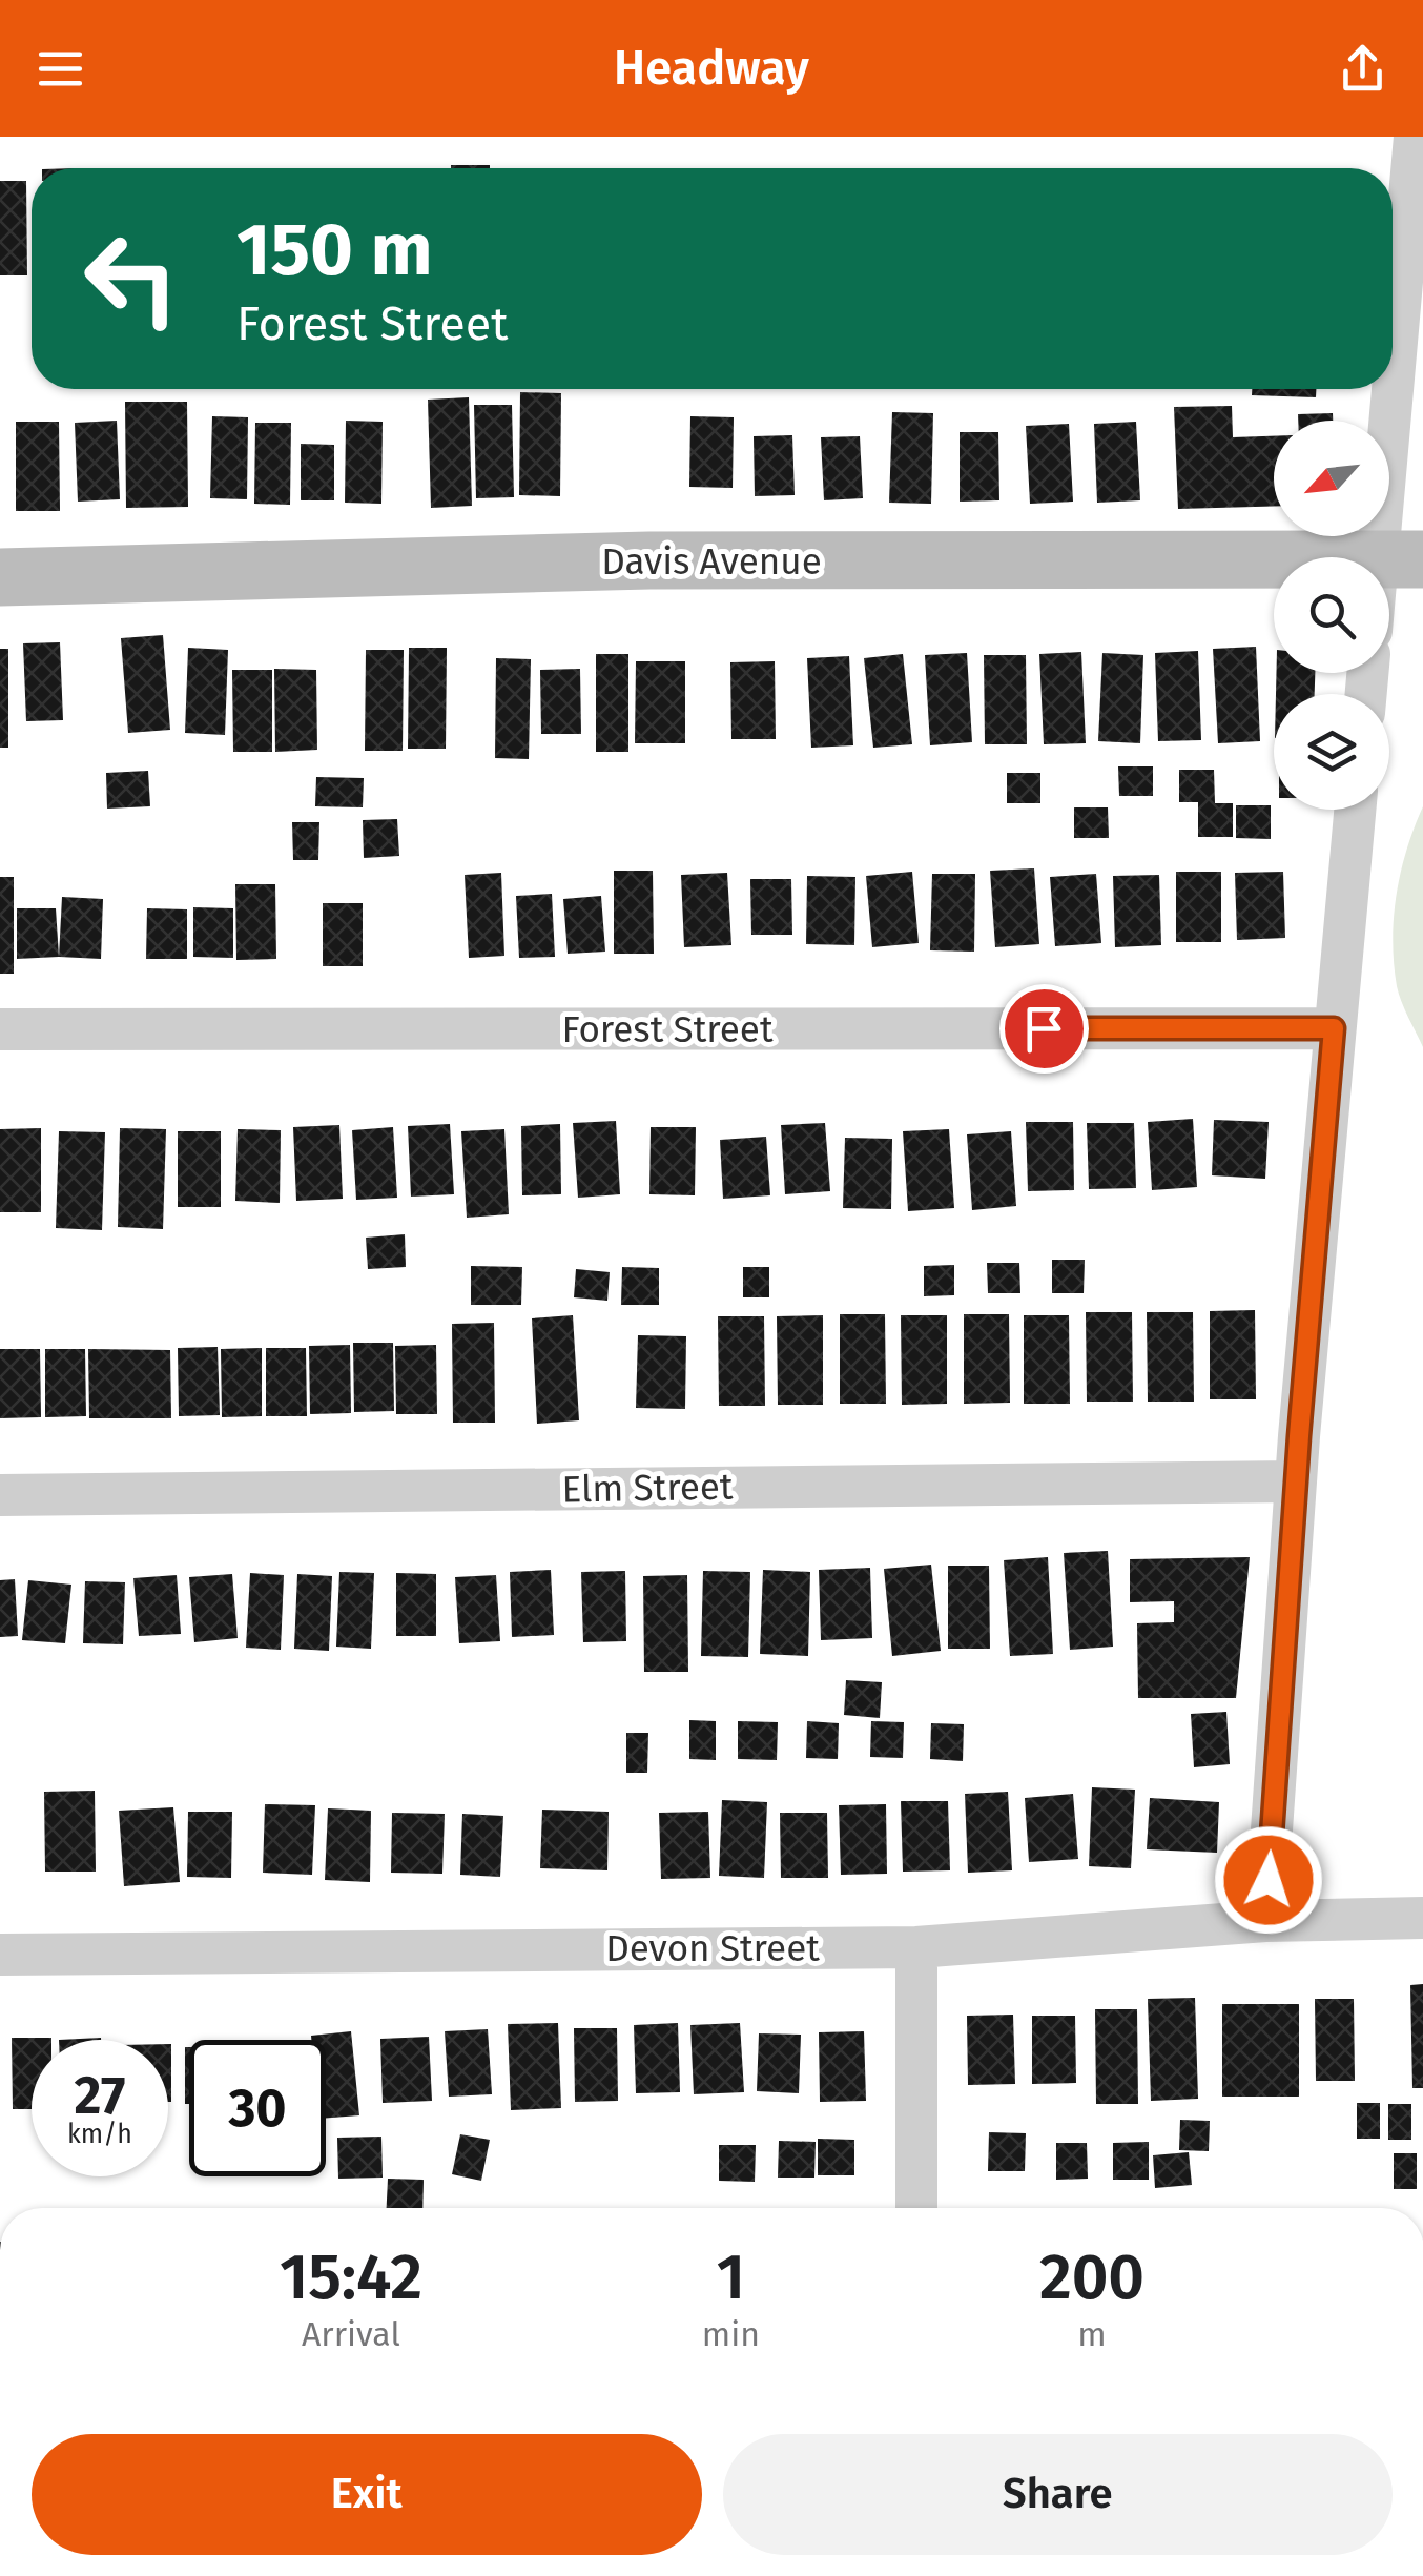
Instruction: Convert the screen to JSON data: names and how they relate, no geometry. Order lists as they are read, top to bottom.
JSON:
{
  "streets": {
    "street": [
      "Davis Avenue",
      "Forest Street",
      "Elm Street",
      "Devon Street"
    ]
  },
  "north": "bottom left",
  "page": {
    "header": "Headway",
    "turn": ["150 m", "Forest Street"],
    "speed": "27 km/h",
    "limit": "30",
    "eta": [
      "15:42",
      "Arrival",
      "1",
      "min",
      "200",
      "m"
    ],
    "buttons": ["Exit", "Share"]
  }
}
